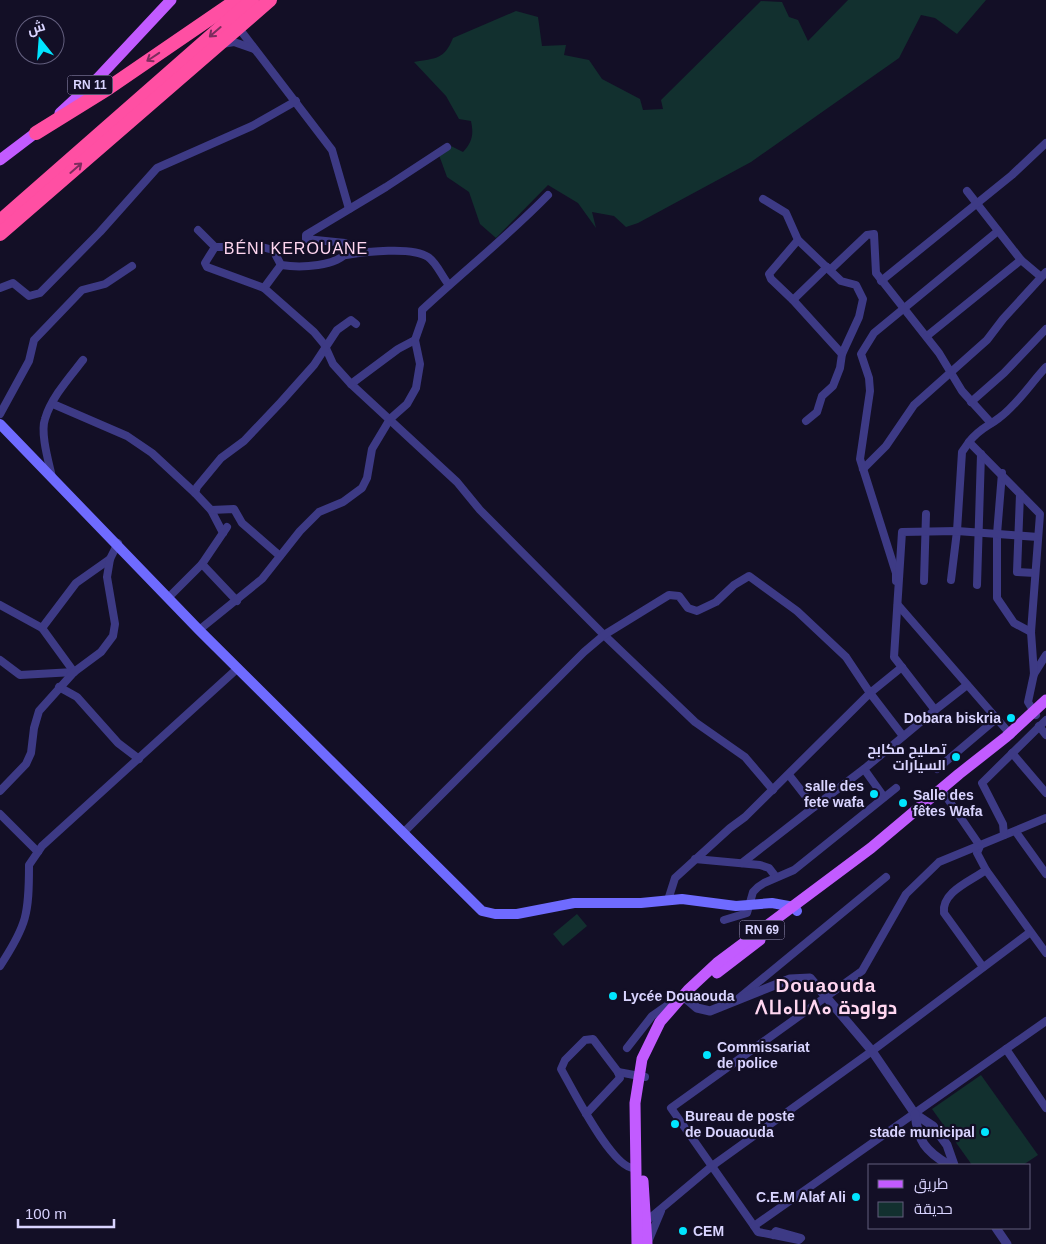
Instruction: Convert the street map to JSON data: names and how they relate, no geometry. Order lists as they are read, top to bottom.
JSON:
{
  "streets": {
    "main road": ["RN 11", "RN 69"]
  },
  "districts": ["BÉNI KEROUANE", "Douaouda ⴷⵡⴰⵡⴷⴰ دواودة"],
  "places": [
    "Dobara biskria",
    "تصليح مكابح السيارات",
    "salle des fete wafa",
    "Salle des fêtes Wafa",
    "Lycée Douaouda",
    "Commissariat de police",
    "Bureau de poste de Douaouda",
    "stade municipal",
    "C.E.M Alaf Ali",
    "CEM"
  ],
  "legend": ["طريق", "حديقة"],
  "scale_bar": "100 m",
  "north": "top"
}
